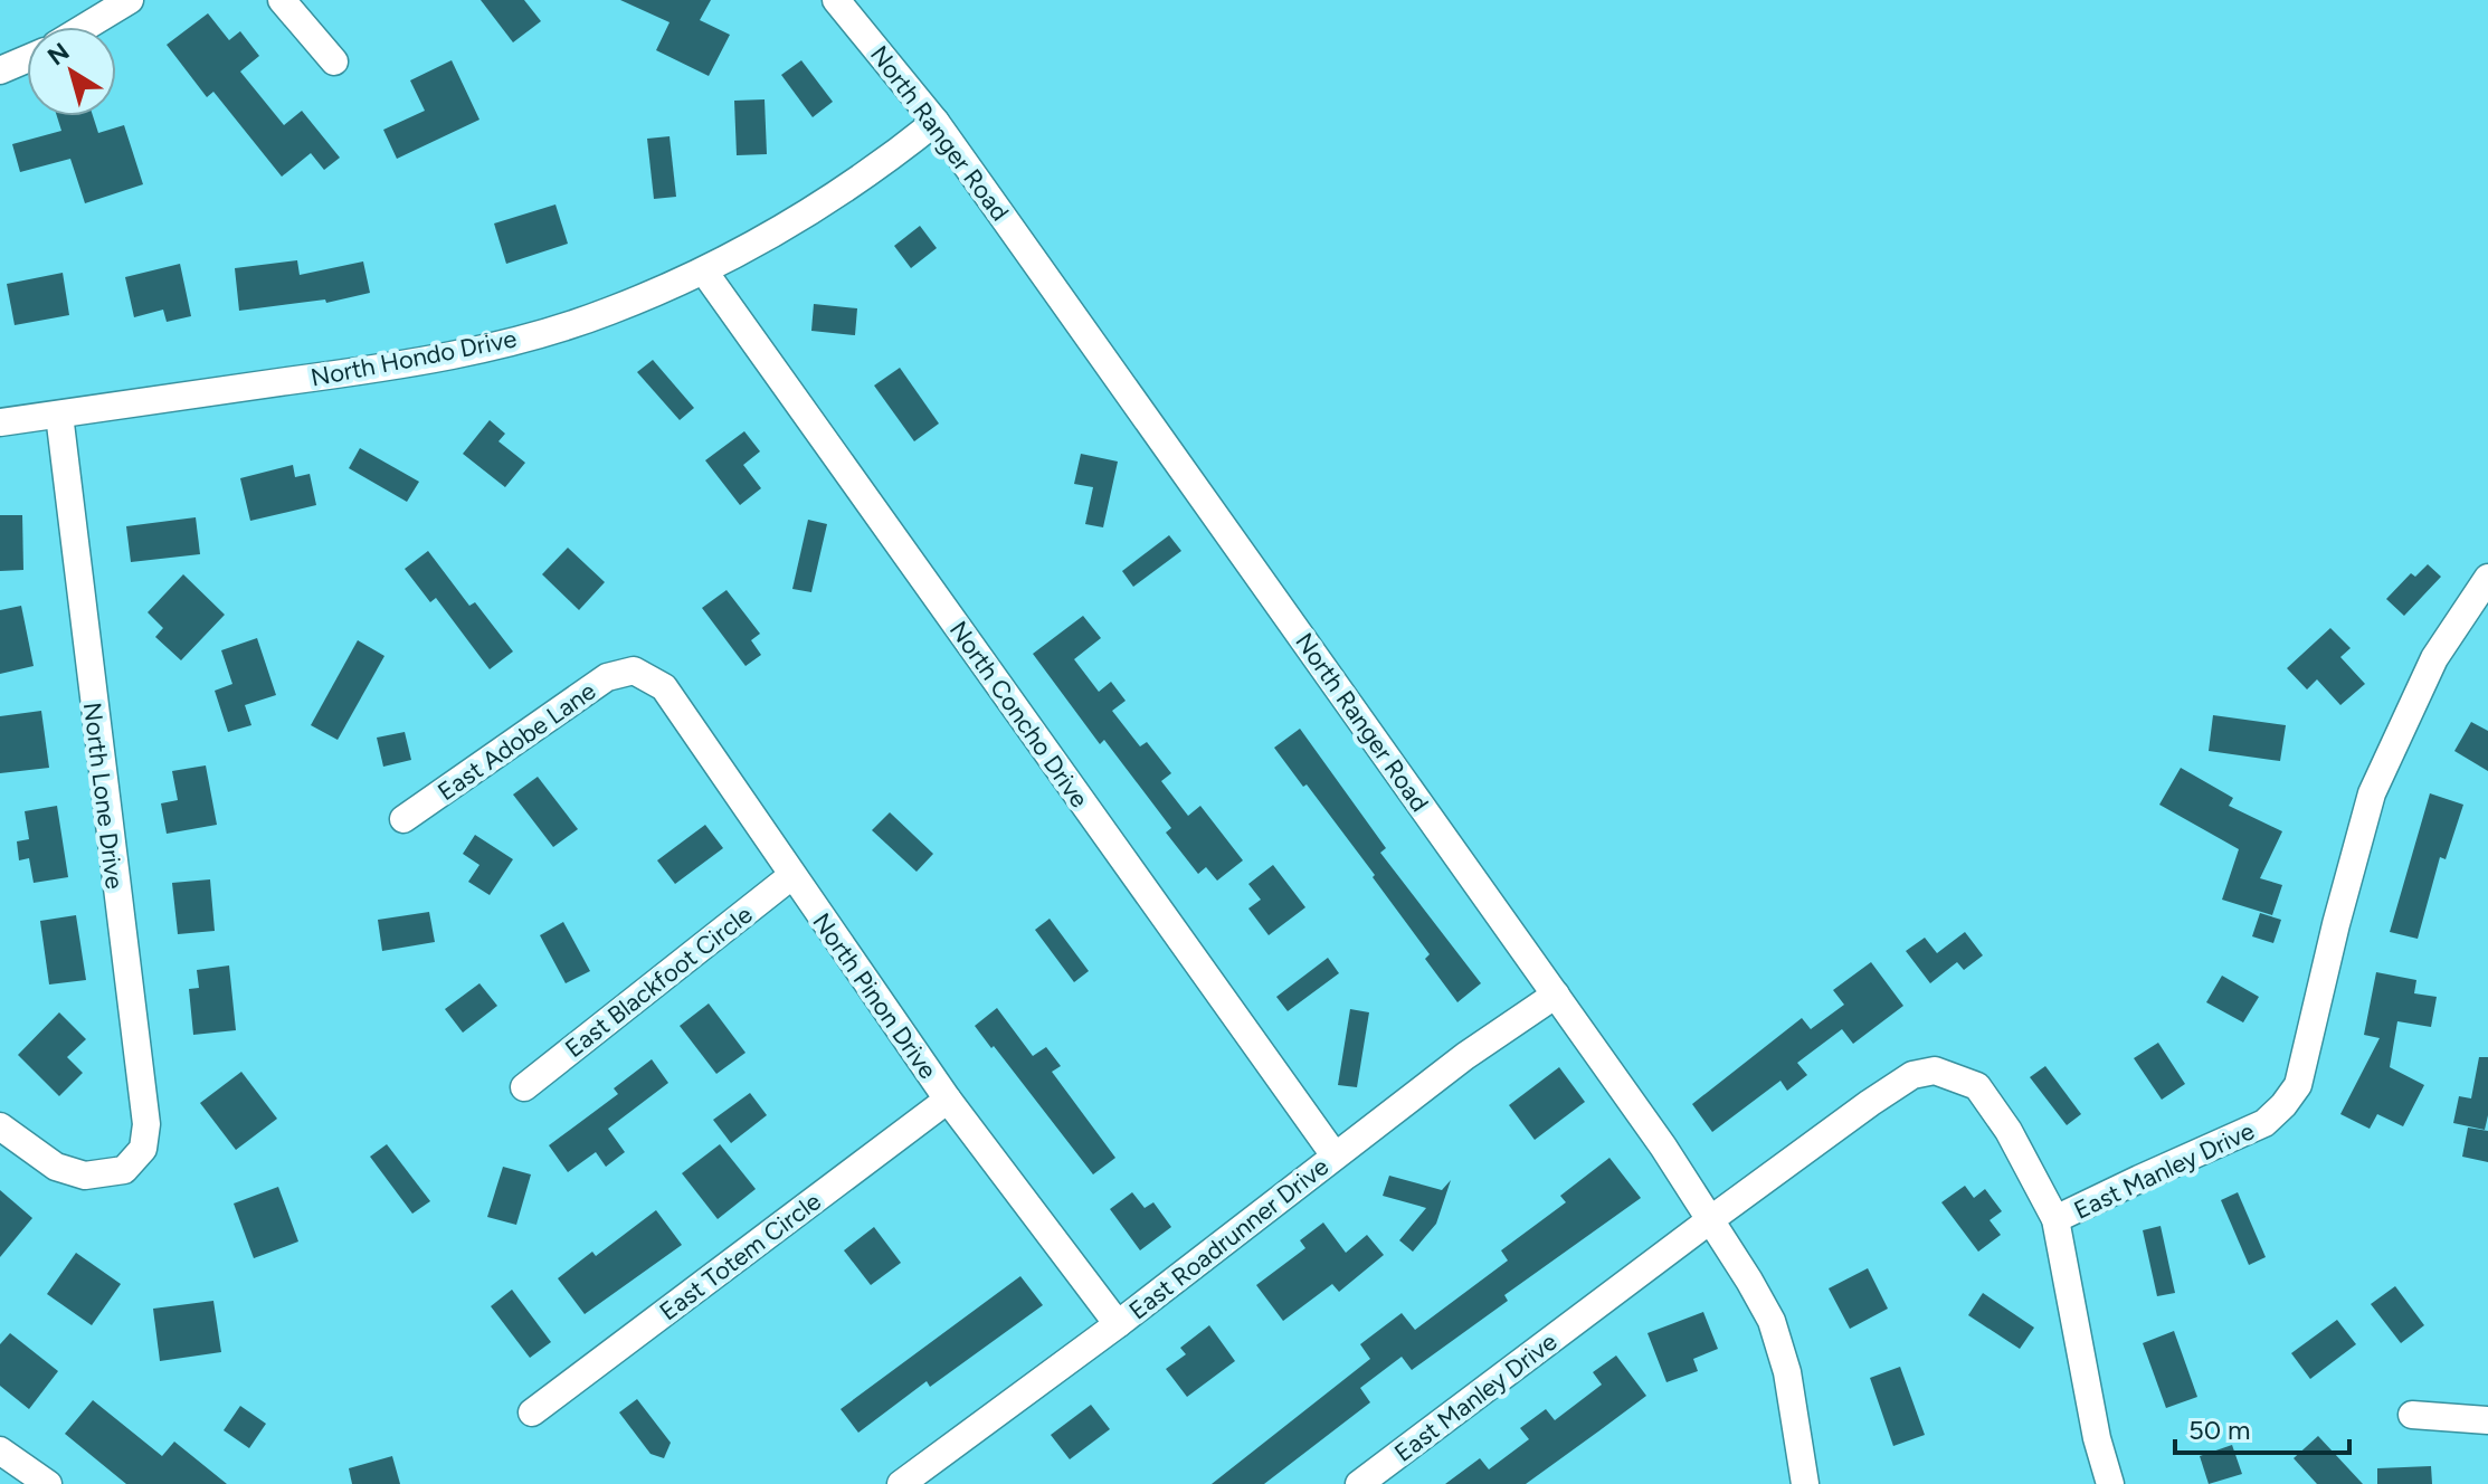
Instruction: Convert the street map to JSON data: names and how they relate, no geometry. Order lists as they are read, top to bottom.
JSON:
{
  "streets": {
    "street": [
      "North Ranger Road",
      "North Hondo Drive",
      "North Concho Drive",
      "East Adobe Lane",
      "North Lone Drive",
      "East Blackfoot Circle",
      "North Pinon Drive",
      "East Manley Drive",
      "East Roadrunner Drive",
      "East Totem Circle"
    ]
  },
  "crossings": [
    ["North Ranger Road", "North Hondo Drive"],
    ["North Ranger Road", "East Manley Drive"],
    ["North Ranger Road", "East Roadrunner Drive"],
    ["North Hondo Drive", "North Concho Drive"],
    ["North Hondo Drive", "North Lone Drive"],
    ["North Concho Drive", "East Roadrunner Drive"],
    ["East Adobe Lane", "North Pinon Drive"],
    ["East Blackfoot Circle", "North Pinon Drive"],
    ["North Pinon Drive", "East Roadrunner Drive"],
    ["North Pinon Drive", "East Totem Circle"]
  ],
  "scale_bar": "50 m",
  "north": "top left"
}
